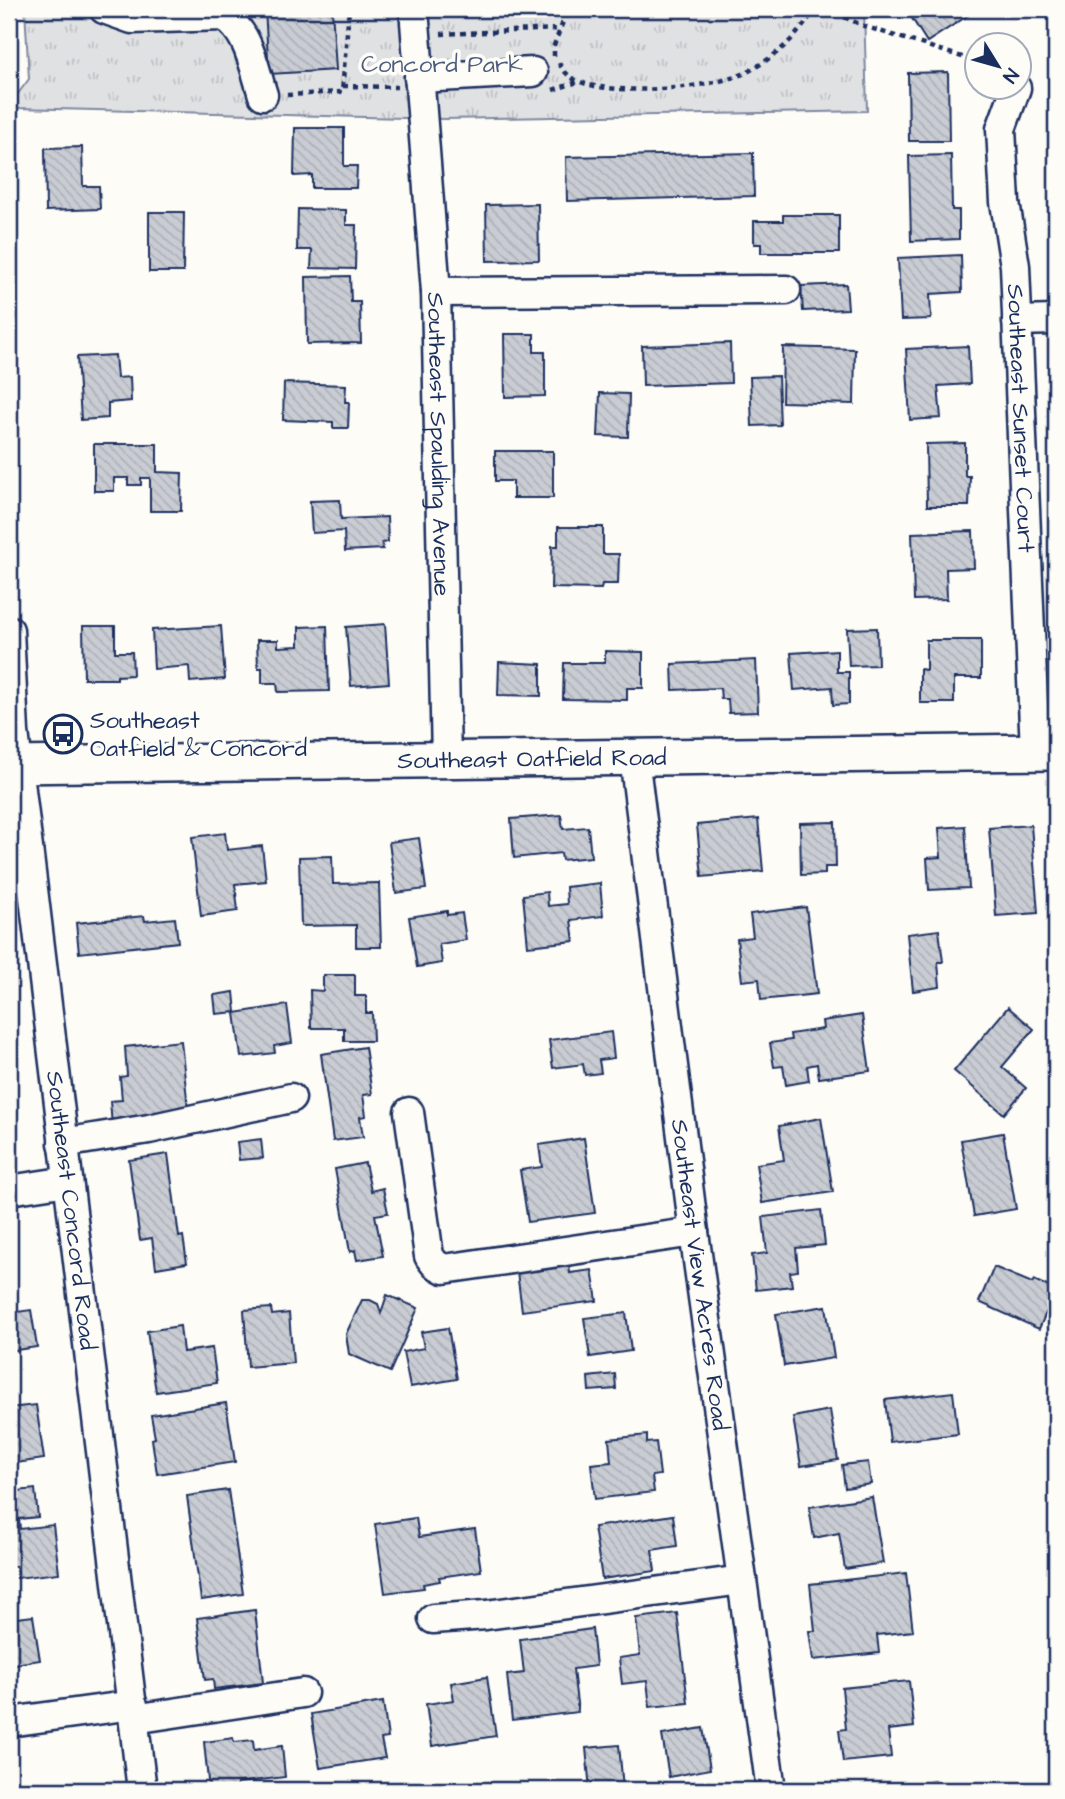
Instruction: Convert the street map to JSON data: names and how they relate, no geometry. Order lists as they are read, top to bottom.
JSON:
{
  "streets": {
    "main road": ["Southeast Oatfield Road"],
    "street": [
      "Southeast Sunset Court",
      "Southeast Spaulding Avenue",
      "Southeast Concord Road",
      "Southeast View Acres Road"
    ]
  },
  "crossings": [
    ["Southeast Sunset Court", "Southeast Oatfield Road"],
    ["Southeast Spaulding Avenue", "Southeast Oatfield Road"],
    ["Southeast Oatfield Road", "Southeast Concord Road"],
    ["Southeast Oatfield Road", "Southeast View Acres Road"]
  ],
  "parks": ["Concord Park"],
  "places": {
    "bus stop": ["Southeast Oatfield & Concord"]
  },
  "north": "bottom right"
}
